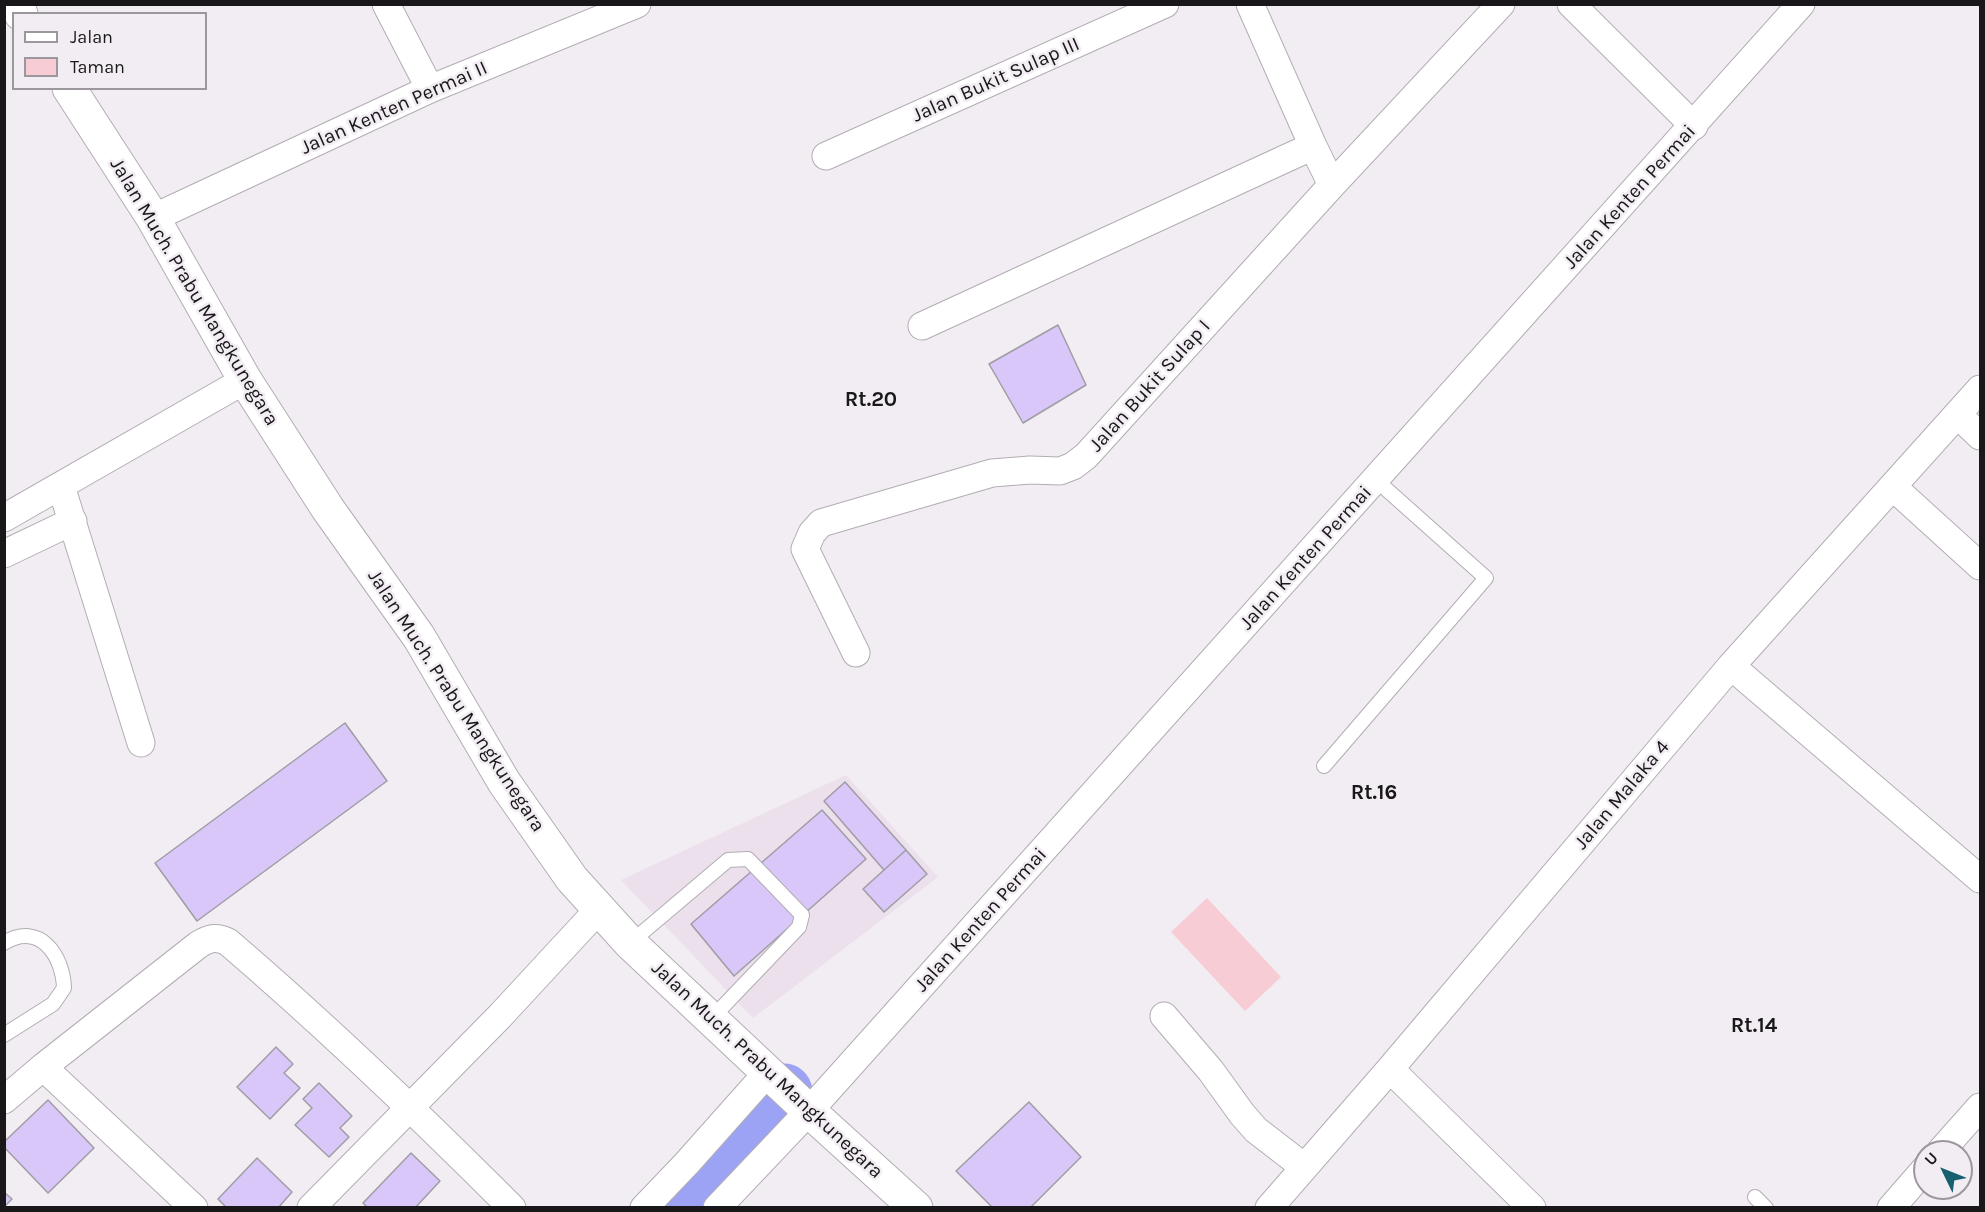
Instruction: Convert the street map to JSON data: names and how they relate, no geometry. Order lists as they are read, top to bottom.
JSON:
{
  "streets": {
    "main road": ["Jalan Much. Prabu Mangkunegara"],
    "street": [
      "Jalan Bukit Sulap III",
      "Jalan Kenten Permai II",
      "Jalan Kenten Permai",
      "Jalan Bukit Sulap I",
      "Jalan Malaka 4"
    ]
  },
  "crossings": [
    ["Jalan Kenten Permai II", "Jalan Much. Prabu Mangkunegara"],
    ["Jalan Kenten Permai", "Jalan Much. Prabu Mangkunegara"]
  ],
  "districts": ["Rt.20", "Rt.16", "Rt.14"],
  "legend": ["Jalan", "Taman"],
  "north": "top left"
}
